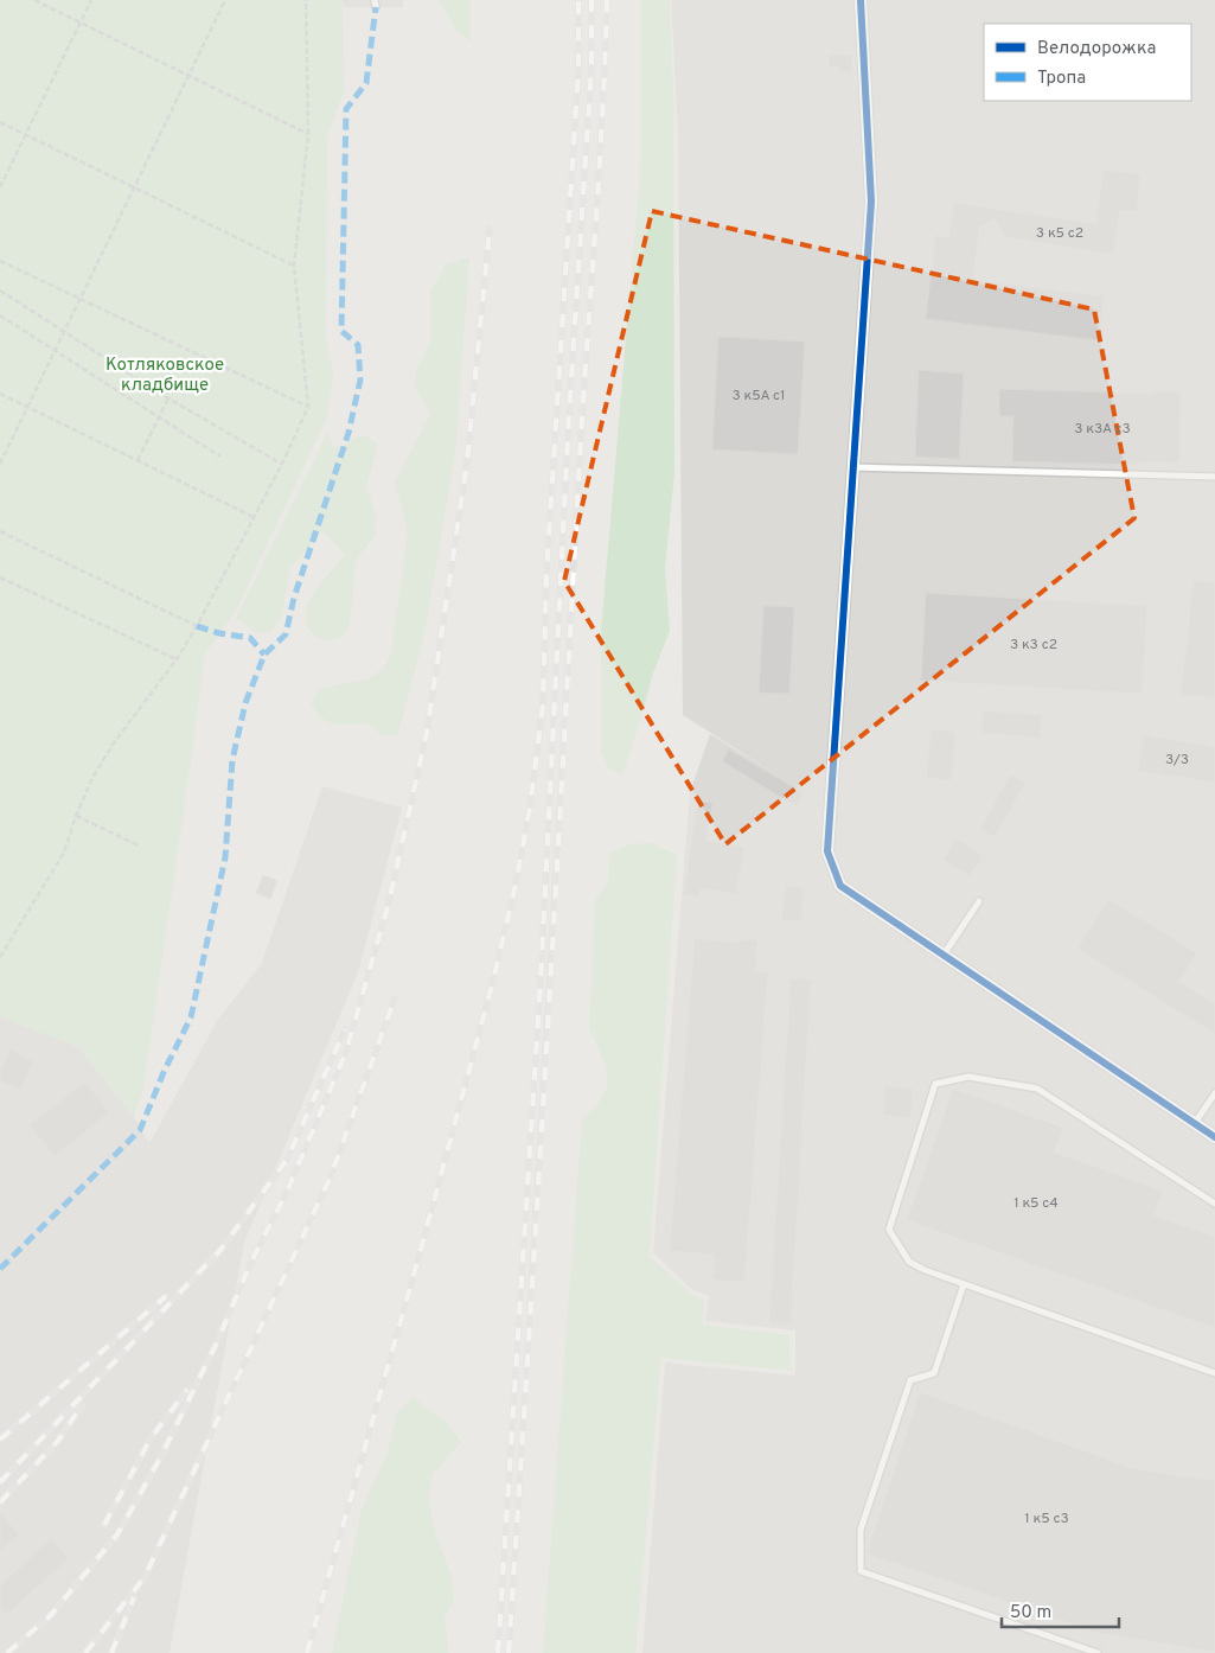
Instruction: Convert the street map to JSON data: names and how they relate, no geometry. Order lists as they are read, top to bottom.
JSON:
{
  "parks": ["Котляковское кладбище"],
  "house_numbers": [
    "3 к5 с2",
    "3 к5А с1",
    "3 к3А с3",
    "3 к3 с2",
    "3/3",
    "1 к5 с4",
    "1 к5 с3"
  ],
  "legend": ["Велодорожка", "Тропа"],
  "scale_bar": "50 m"
}
